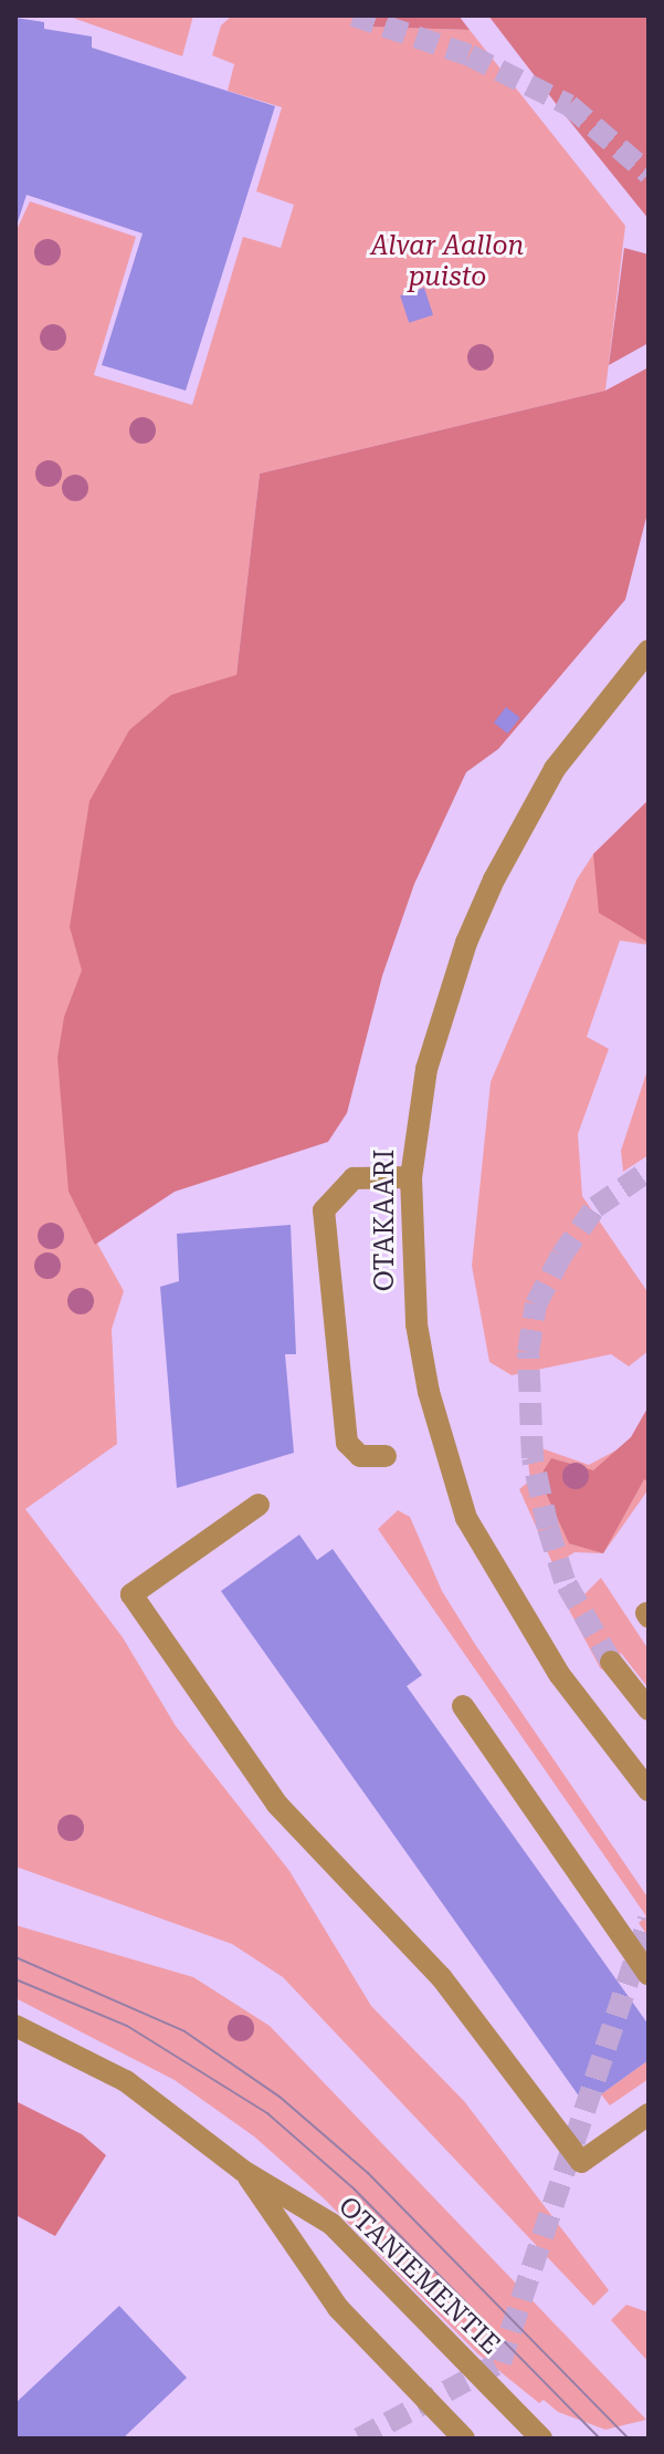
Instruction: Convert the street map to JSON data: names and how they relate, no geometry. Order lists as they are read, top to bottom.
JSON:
{
  "streets": {
    "street": ["OTAKAARI", "OTANIEMENTIE"]
  },
  "parks": ["Alvar Aallon puisto"]
}
